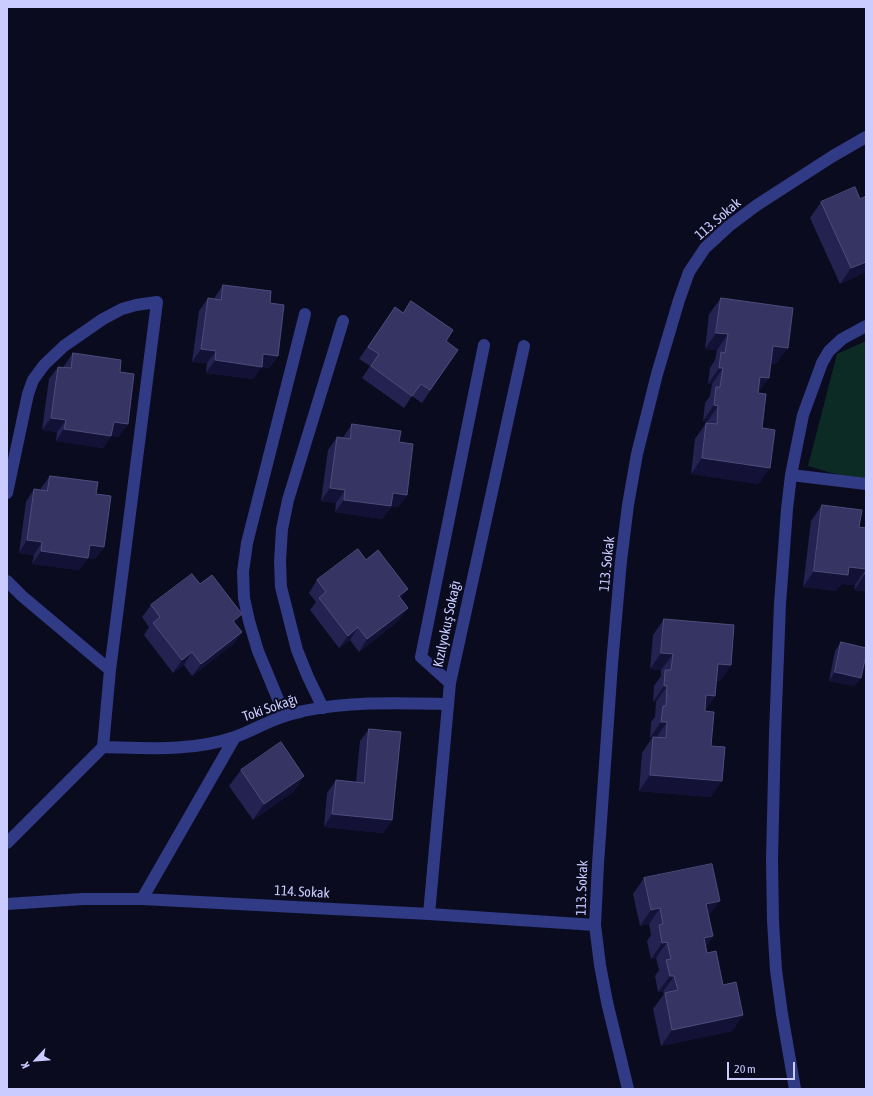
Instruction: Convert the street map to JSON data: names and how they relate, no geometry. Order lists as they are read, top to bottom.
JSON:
{
  "streets": {
    "street": [
      "113. Sokak",
      "Kızılyokuş Sokağı",
      "Toki Sokağı",
      "114. Sokak"
    ]
  },
  "crossings": [
    ["113. Sokak", "114. Sokak"],
    ["Kızılyokuş Sokağı", "Toki Sokağı"],
    ["Kızılyokuş Sokağı", "114. Sokak"]
  ],
  "scale_bar": "20 m",
  "north": "bottom left"
}
